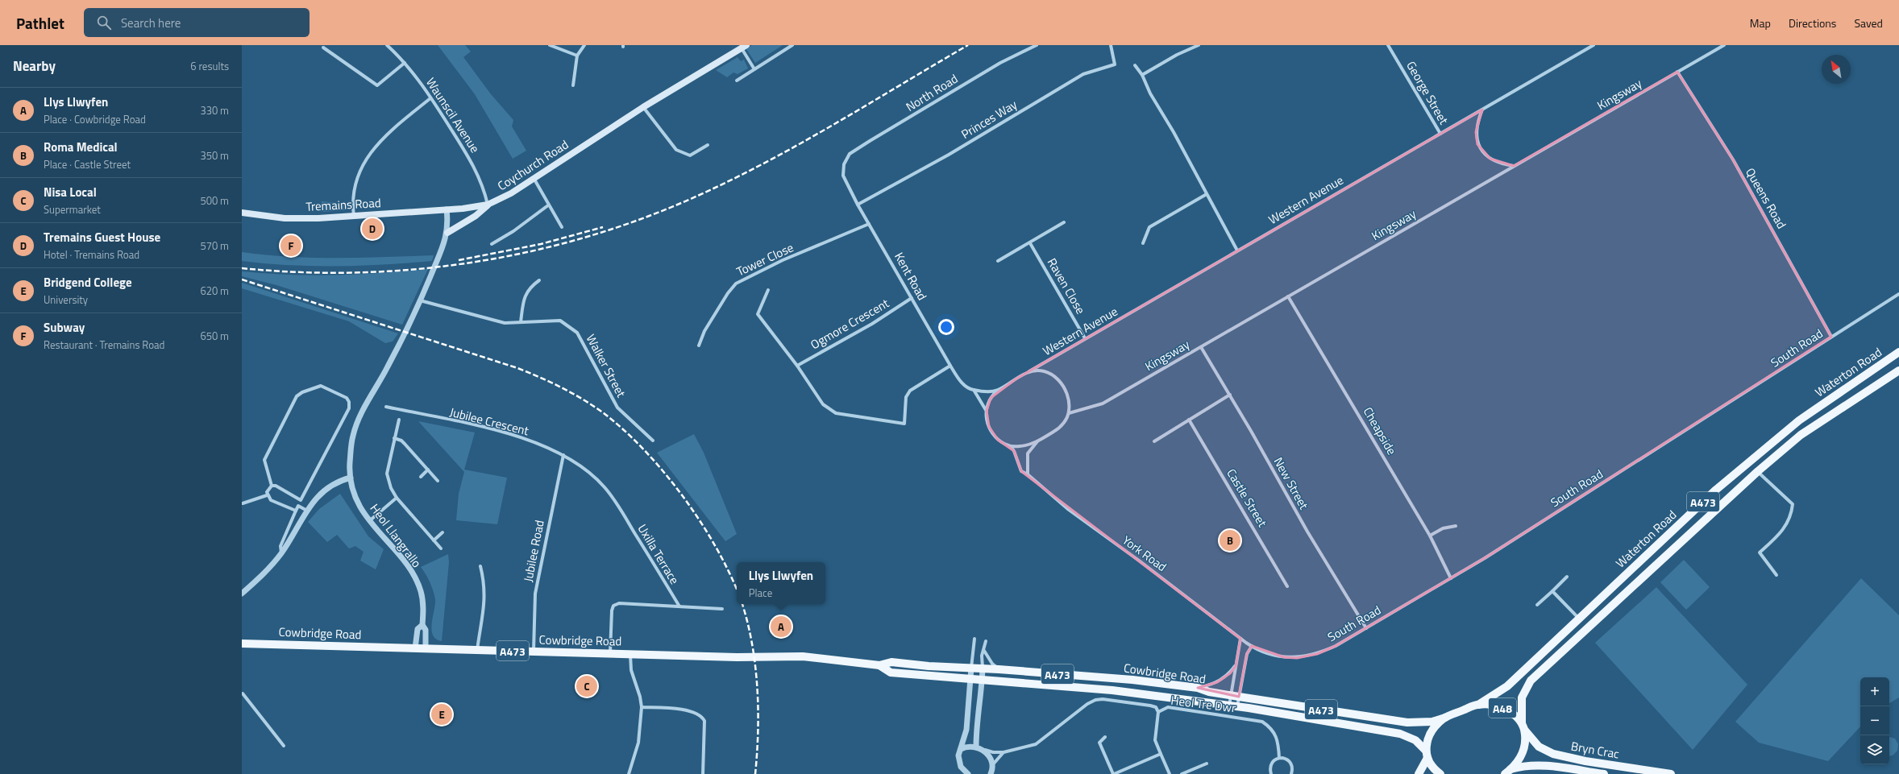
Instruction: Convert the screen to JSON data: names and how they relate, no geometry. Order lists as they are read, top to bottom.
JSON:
{
  "streets": {
    "main road": [
      "Coychurch Road",
      "Tremains Road",
      "Waterton Road",
      "A473",
      "Cowbridge Road",
      "A48",
      "Bryn Crac"
    ],
    "street": [
      "North Road",
      "George Street",
      "Kingsway",
      "Waunscil Avenue",
      "Princes Way",
      "Queens Road",
      "Western Avenue",
      "Tower Close",
      "Kent Road",
      "Raven Close",
      "Ogmore Crescent",
      "South Road",
      "Walker Street",
      "Jubilee Crescent",
      "Cheapside",
      "New Street",
      "Castle Street",
      "Heol Llangrallo",
      "Jubilee Road",
      "York Road",
      "Uxilla Terrace",
      "Heol Tre Dwr"
    ]
  },
  "crossings": [
    ["North Road", "Kent Road"],
    ["George Street", "Western Avenue"],
    ["Kingsway", "Queens Road"],
    ["Kingsway", "Western Avenue"],
    ["Kingsway", "Kent Road"],
    ["Kingsway", "Cheapside"],
    ["Kingsway", "New Street"],
    ["Kingsway", "York Road"],
    ["Waunscil Avenue", "Coychurch Road"],
    ["Princes Way", "Kent Road"],
    ["Coychurch Road", "Tremains Road"],
    ["Queens Road", "South Road"],
    ["Western Avenue", "Kent Road"],
    ["Western Avenue", "Raven Close"],
    ["Western Avenue", "York Road"],
    ["Tower Close", "Kent Road"],
    ["Kent Road", "Ogmore Crescent"],
    ["Kent Road", "York Road"],
    ["South Road", "Cheapside"],
    ["South Road", "New Street"],
    ["South Road", "York Road"],
    ["Walker Street", "Heol Llangrallo"],
    ["Waterton Road", "A48"],
    ["Jubilee Crescent", "Jubilee Road"],
    ["Jubilee Crescent", "Uxilla Terrace"],
    ["A473", "A48"],
    ["Heol Llangrallo", "Cowbridge Road"],
    ["Jubilee Road", "Cowbridge Road"],
    ["Cowbridge Road", "A48"],
    ["A48", "Bryn Crac"]
  ],
  "north": "top left",
  "page": {
    "header": "Pathlet",
    "search": "Search here",
    "nav": ["Map", "Directions", "Saved"],
    "heading": ["Nearby", "6 results"],
    "list": [
      {
        "mark": "A",
        "name": "Llys Llwyfen",
        "note": "Place · Cowbridge Road",
        "value": "330 m"
      },
      {
        "mark": "B",
        "name": "Roma Medical",
        "note": "Place · Castle Street",
        "value": "350 m"
      },
      {
        "mark": "C",
        "name": "Nisa Local",
        "note": "Supermarket",
        "value": "500 m"
      },
      {
        "mark": "D",
        "name": "Tremains Guest House",
        "note": "Hotel · Tremains Road",
        "value": "570 m"
      },
      {
        "mark": "E",
        "name": "Bridgend College",
        "note": "University",
        "value": "620 m"
      },
      {
        "mark": "F",
        "name": "Subway",
        "note": "Restaurant · Tremains Road",
        "value": "650 m"
      }
    ],
    "pins": [
      "D",
      "F",
      "B",
      "A",
      "C",
      "E"
    ],
    "popup": ["Llys Llwyfen", "Place"],
    "map_buttons": ["+", "−"]
  }
}
